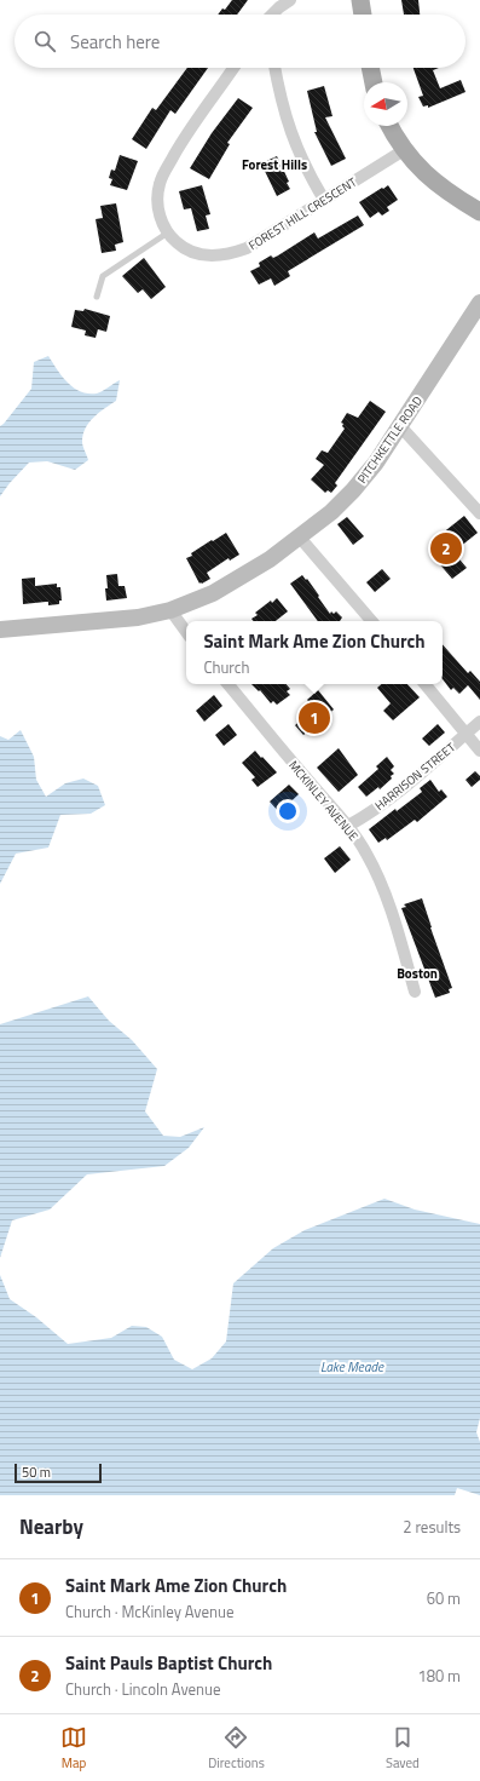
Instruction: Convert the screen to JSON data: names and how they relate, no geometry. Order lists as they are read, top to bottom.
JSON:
{
  "streets": {
    "main road": ["PITCHKETTLE ROAD"],
    "street": ["FOREST HILL CRESCENT", "HARRISON STREET", "MCKINLEY AVENUE"]
  },
  "crossings": [
    ["HARRISON STREET", "MCKINLEY AVENUE"]
  ],
  "districts": ["Forest Hills", "Boston"],
  "water": ["Lake Meade"],
  "scale_bar": "50 m",
  "north": "left",
  "page": {
    "search": "Search here",
    "pins": ["2", "1"],
    "popup": ["Saint Mark Ame Zion Church", "Church"],
    "scale": "50 m",
    "heading": ["Nearby", "2 results"],
    "list": [
      {
        "mark": "1",
        "name": "Saint Mark Ame Zion Church",
        "note": "Church · McKinley Avenue",
        "value": "60 m"
      },
      {
        "mark": "2",
        "name": "Saint Pauls Baptist Church",
        "note": "Church · Lincoln Avenue",
        "value": "180 m"
      }
    ],
    "nav": ["Map", "Directions", "Saved"]
  }
}
